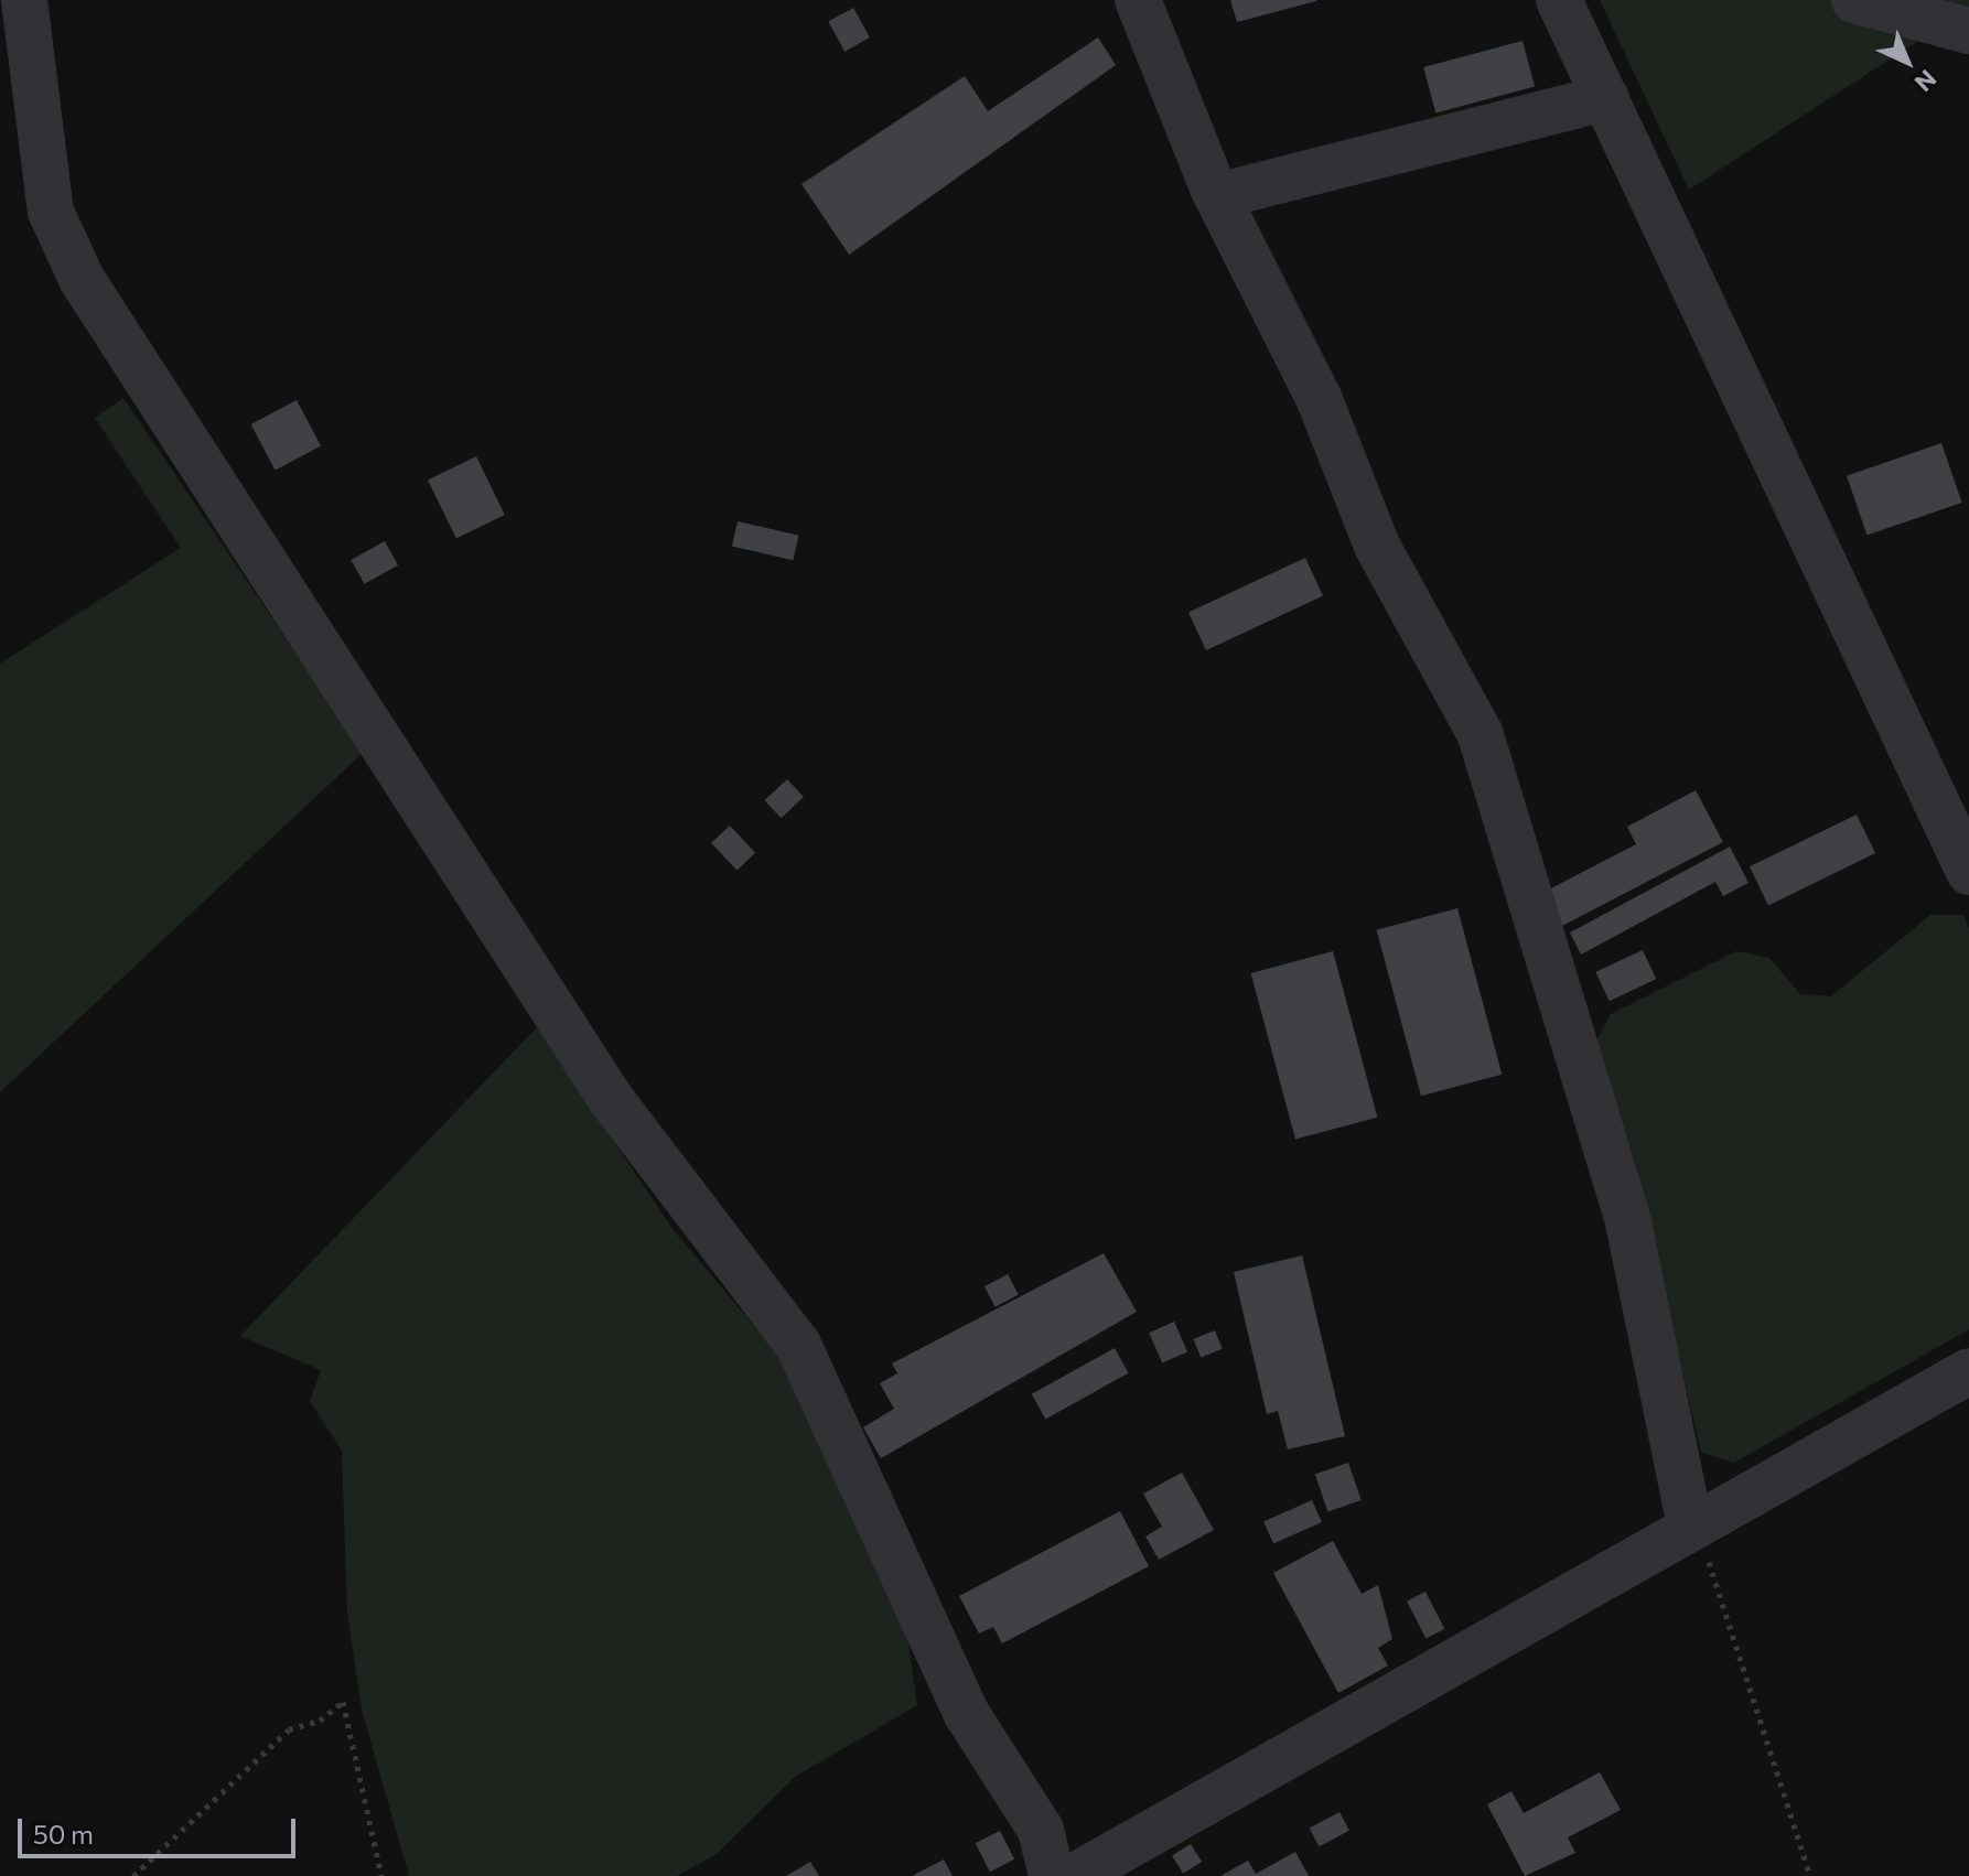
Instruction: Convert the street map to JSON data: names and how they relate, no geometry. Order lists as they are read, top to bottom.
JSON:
{
  "scale_bar": "50 m",
  "north": "bottom right"
}
